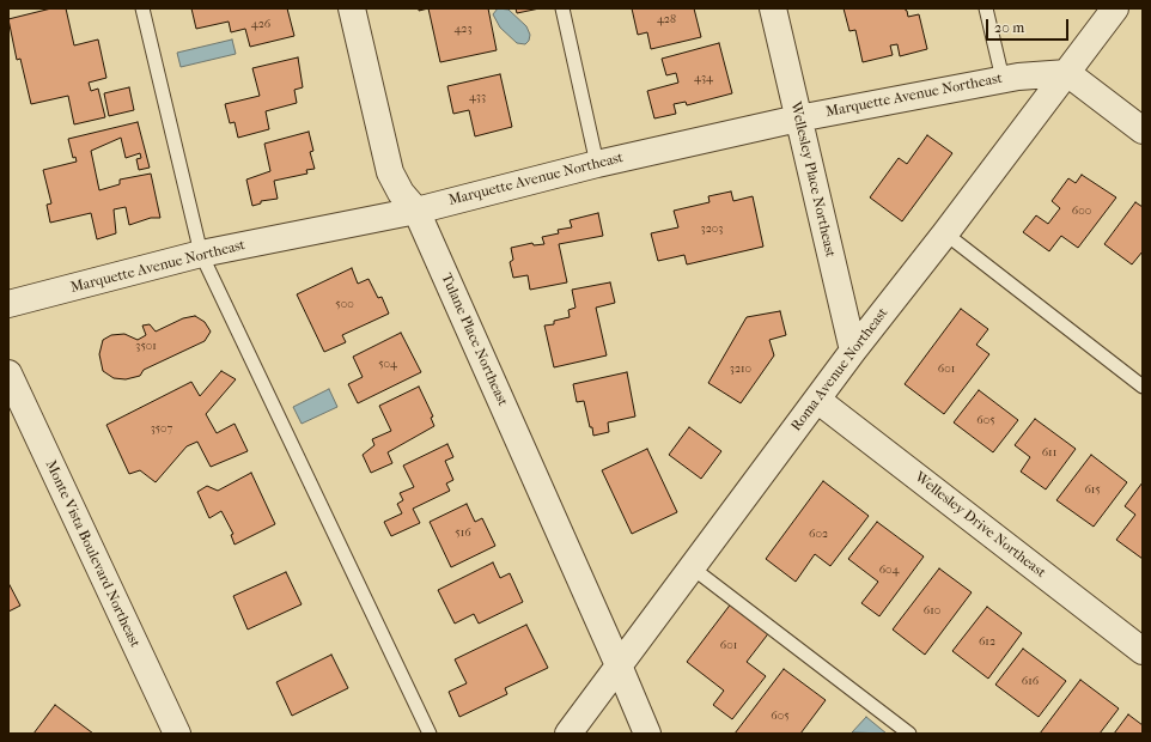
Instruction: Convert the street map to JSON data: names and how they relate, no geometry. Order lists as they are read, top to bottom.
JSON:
{
  "streets": {
    "street": [
      "Marquette Avenue Northeast",
      "Wellesley Place Northeast",
      "Tulane Place Northeast",
      "Roma Avenue Northeast",
      "Wellesley Drive Northeast",
      "Monte Vista Boulevard Northeast"
    ]
  },
  "crossings": [
    ["Marquette Avenue Northeast", "Wellesley Place Northeast"],
    ["Marquette Avenue Northeast", "Tulane Place Northeast"],
    ["Marquette Avenue Northeast", "Roma Avenue Northeast"],
    ["Wellesley Place Northeast", "Roma Avenue Northeast"],
    ["Tulane Place Northeast", "Roma Avenue Northeast"],
    ["Roma Avenue Northeast", "Wellesley Drive Northeast"]
  ],
  "house_numbers": [
    "428",
    "426",
    "423",
    "434",
    "433",
    "600",
    "3203",
    "500",
    "3501",
    "504",
    "3210",
    "601",
    "605",
    "3507",
    "611",
    "615",
    "516",
    "602",
    "604",
    "610",
    "612",
    "601",
    "616",
    "605"
  ],
  "scale_bar": "20 m"
}
